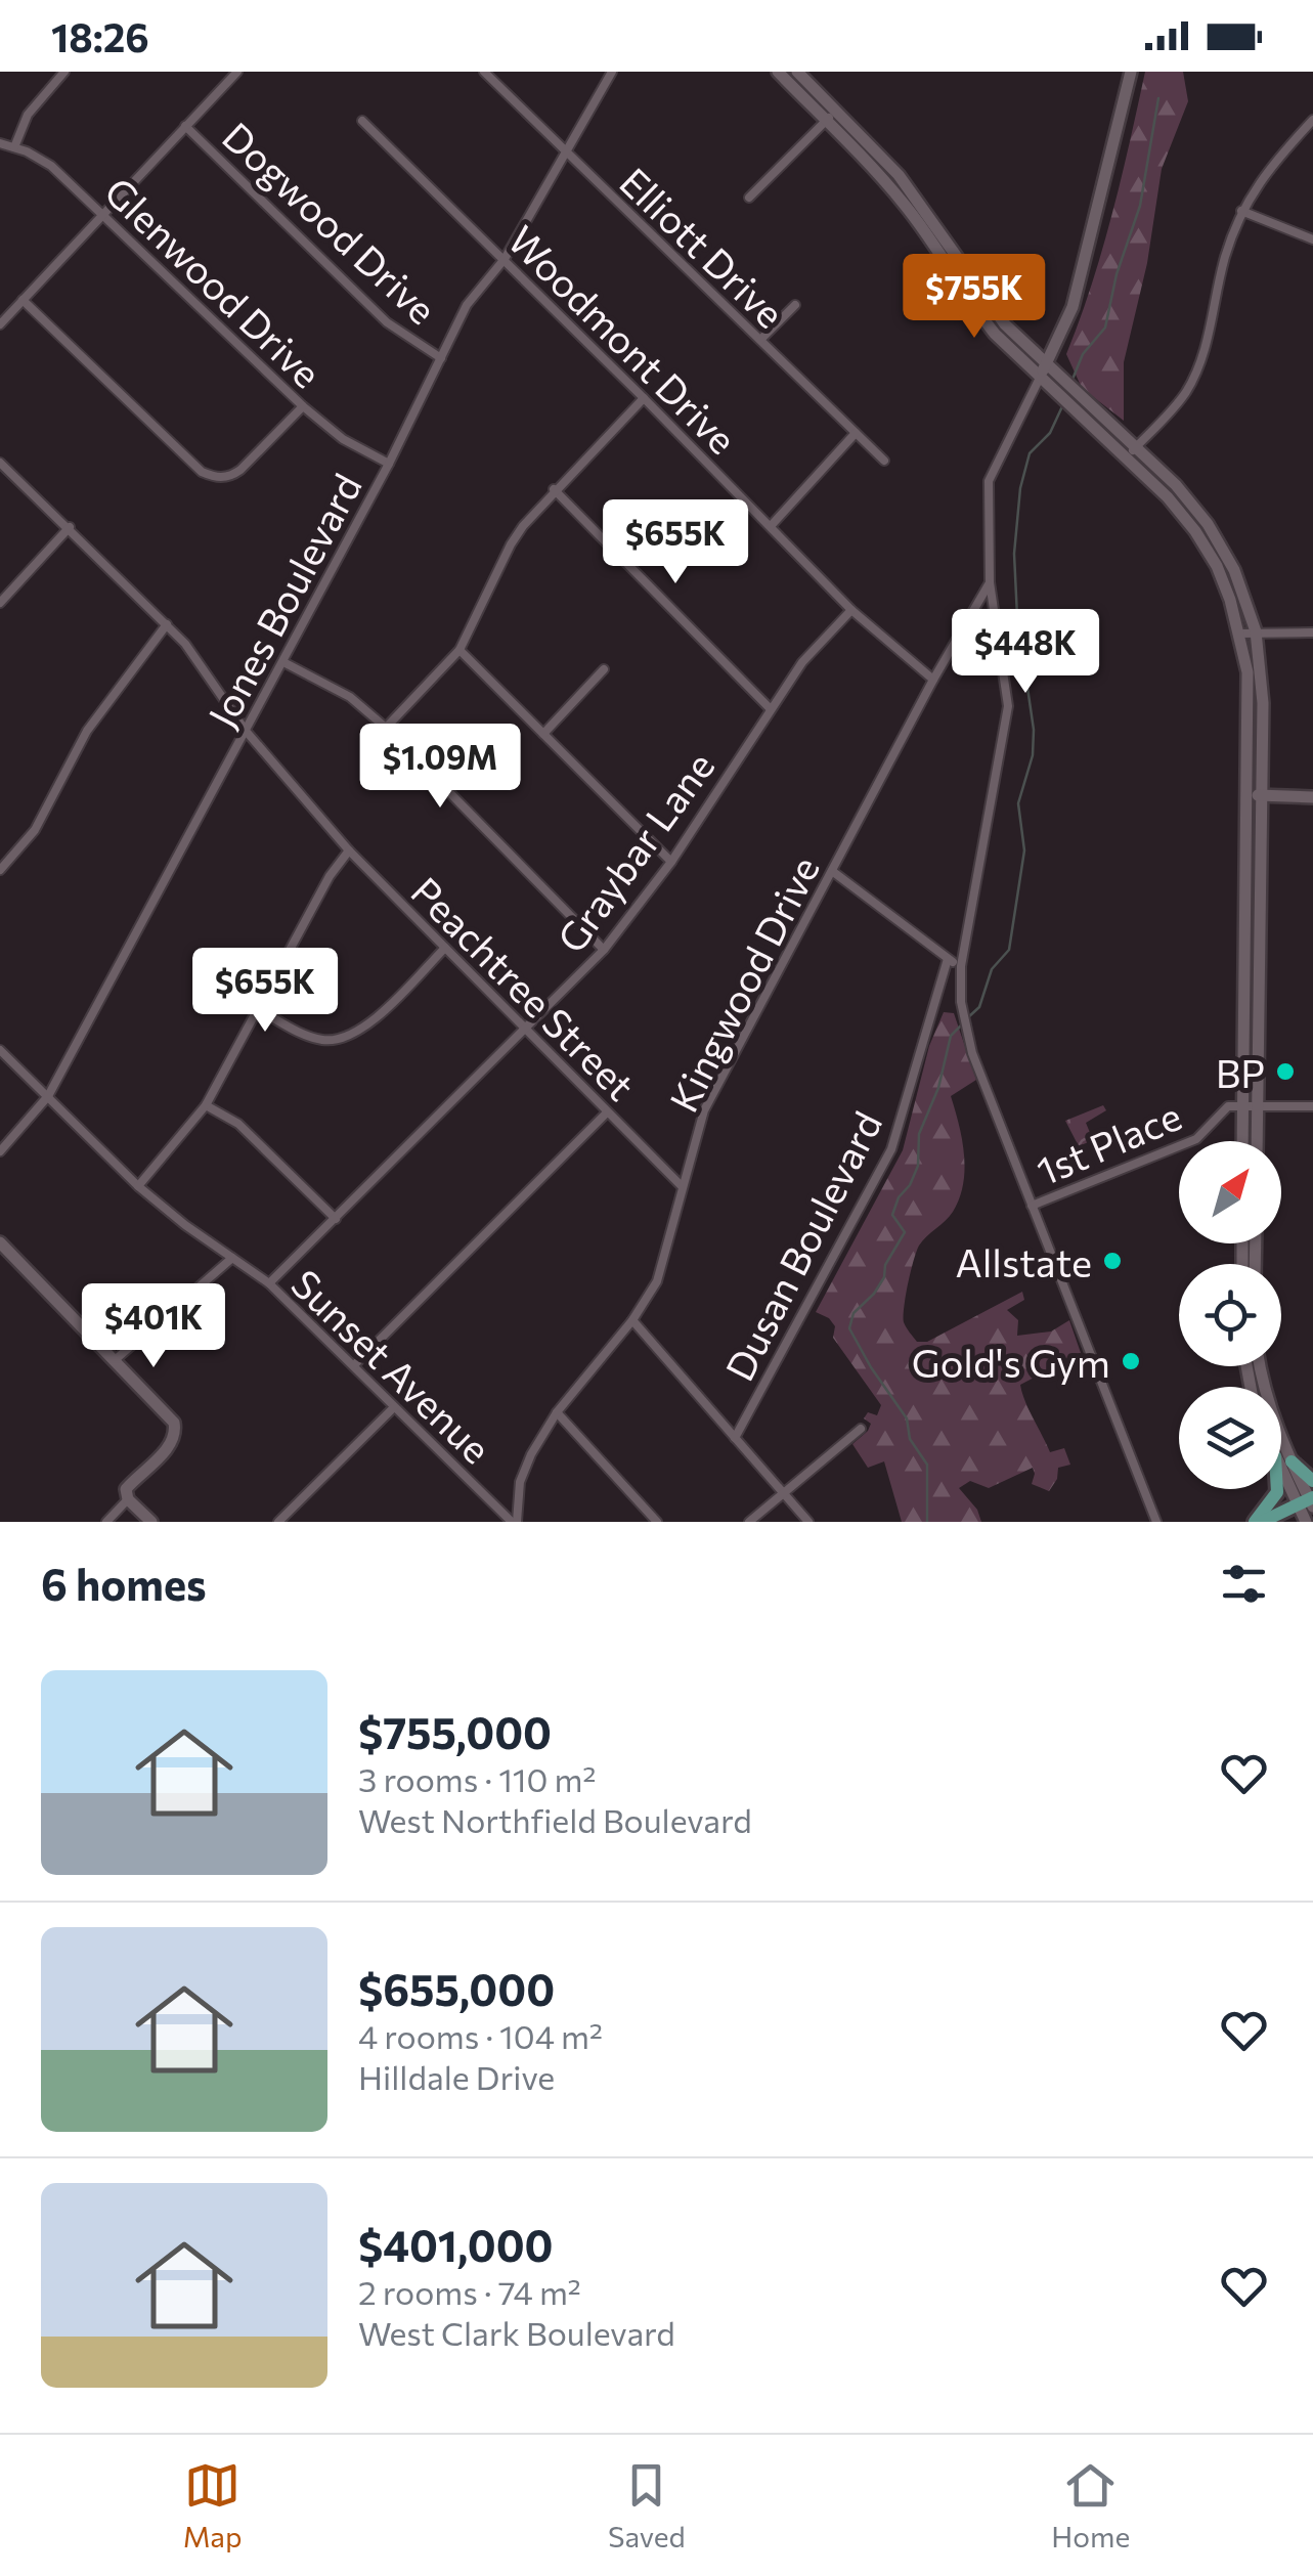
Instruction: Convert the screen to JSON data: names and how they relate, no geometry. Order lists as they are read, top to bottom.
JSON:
{
  "streets": {
    "street": [
      "Dogwood Drive",
      "Elliott Drive",
      "Glenwood Drive",
      "Woodmont Drive",
      "Jones Boulevard",
      "Graybar Lane",
      "Kingwood Drive",
      "Peachtree Street",
      "1st Place",
      "Dusan Boulevard",
      "Sunset Avenue"
    ]
  },
  "crossings": [
    ["Dogwood Drive", "Jones Boulevard"],
    ["Elliott Drive", "Jones Boulevard"],
    ["Glenwood Drive", "Jones Boulevard"],
    ["Woodmont Drive", "Jones Boulevard"],
    ["Woodmont Drive", "Graybar Lane"],
    ["Woodmont Drive", "Kingwood Drive"],
    ["Jones Boulevard", "Peachtree Street"],
    ["Jones Boulevard", "Sunset Avenue"],
    ["Graybar Lane", "Peachtree Street"],
    ["Graybar Lane", "Sunset Avenue"],
    ["Kingwood Drive", "Peachtree Street"],
    ["Kingwood Drive", "Sunset Avenue"]
  ],
  "places": ["BP", "Allstate", "Gold's Gym"],
  "north": "top right",
  "page": {
    "status": "18:26",
    "price": [
      "$755K",
      "$655K",
      "$448K",
      "$1.09M",
      "$655K",
      "$401K"
    ],
    "heading": "6 homes",
    "list": [
      {
        "name": "$755,000",
        "note": "3 rooms · 110 m² · West Northfield Boulevard"
      },
      {
        "name": "$655,000",
        "note": "4 rooms · 104 m² · Hilldale Drive"
      },
      {
        "name": "$401,000",
        "note": "2 rooms · 74 m² · West Clark Boulevard"
      }
    ],
    "tabs": ["Map", "Saved", "Home"]
  }
}
